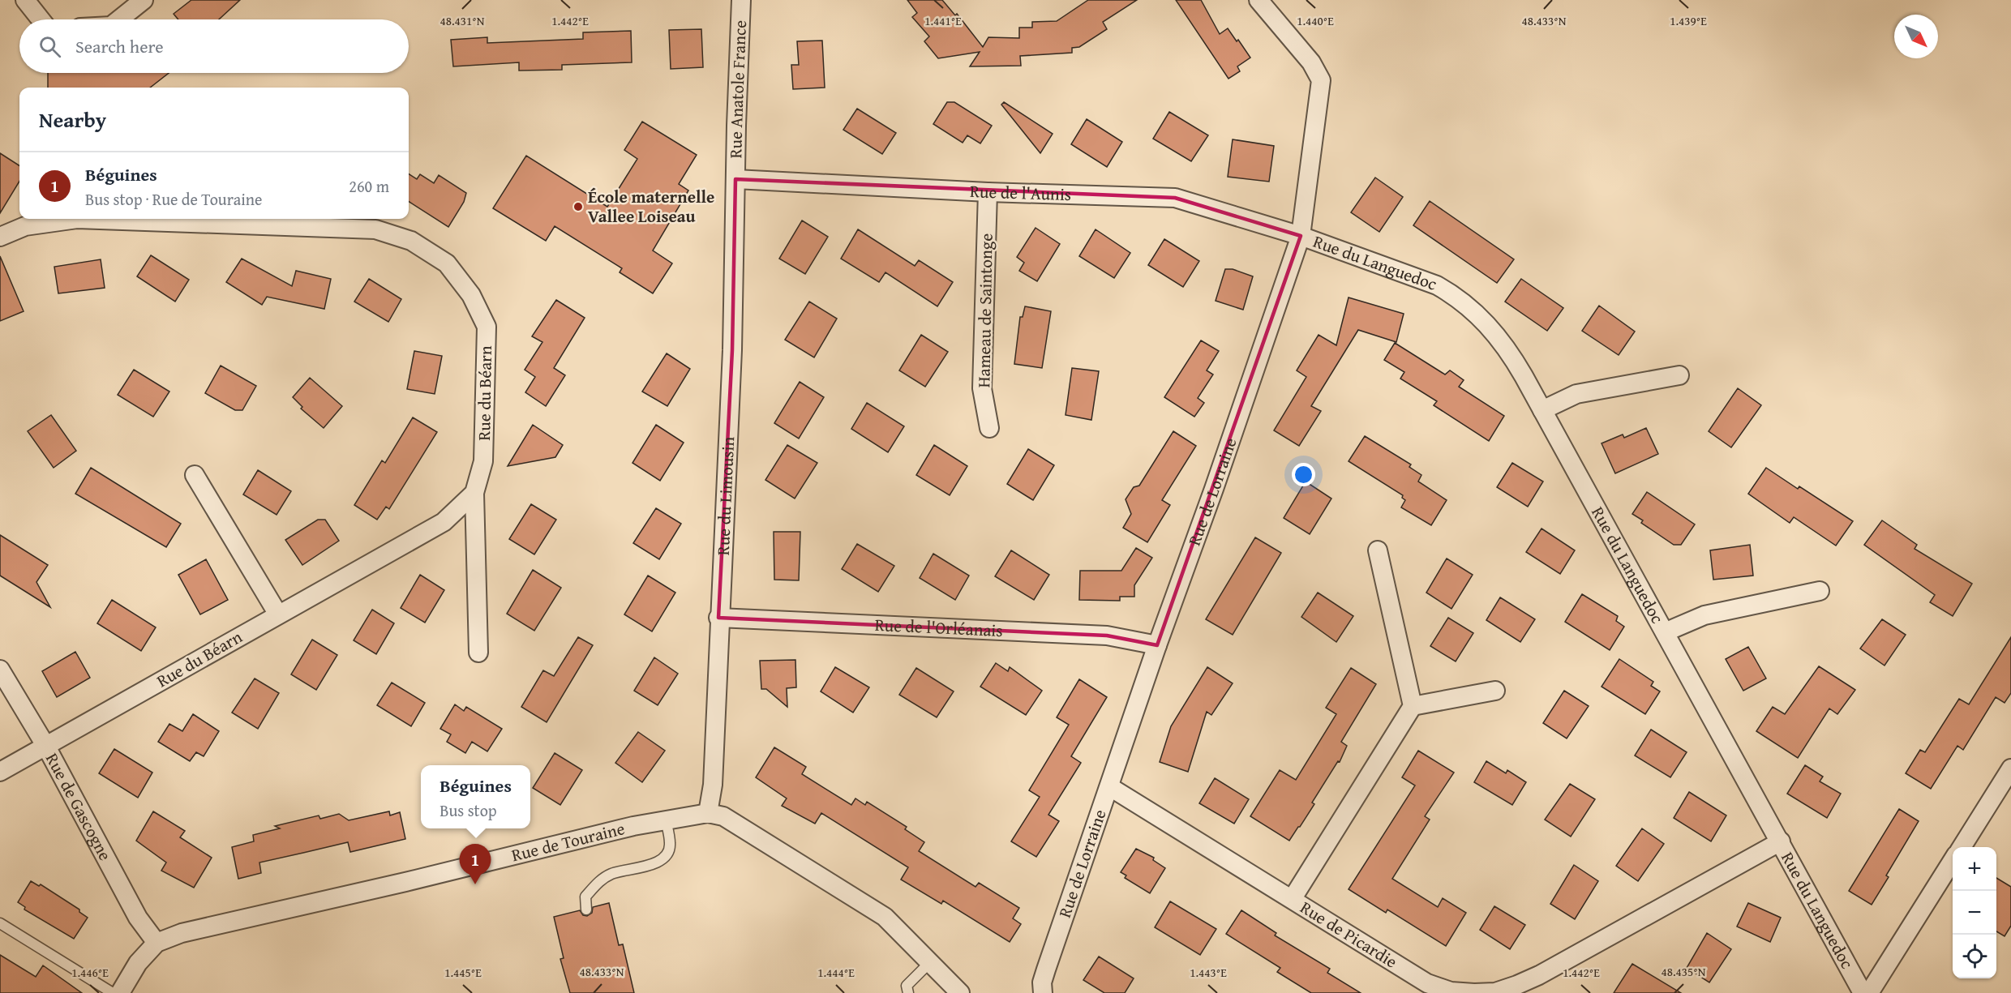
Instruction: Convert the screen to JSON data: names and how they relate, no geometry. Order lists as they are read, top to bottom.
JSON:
{
  "streets": {
    "street": [
      "Rue Anatole France",
      "Rue de l'Aunis",
      "Rue du Languedoc",
      "Hameau de Saintonge",
      "Rue du Béarn",
      "Rue de Lorraine",
      "Rue du Limousin",
      "Rue de l'Orléanais",
      "Rue de Gascogne",
      "Rue de Touraine",
      "Rue de Picardie"
    ]
  },
  "crossings": [
    ["Rue Anatole France", "Rue de l'Aunis"],
    ["Rue Anatole France", "Rue du Limousin"],
    ["Rue de l'Aunis", "Rue du Languedoc"],
    ["Rue de l'Aunis", "Hameau de Saintonge"],
    ["Rue de l'Aunis", "Rue de Lorraine"],
    ["Rue de l'Aunis", "Rue du Limousin"],
    ["Rue du Languedoc", "Rue de Lorraine"],
    ["Rue du Languedoc", "Rue de Picardie"],
    ["Rue du Béarn", "Rue de Gascogne"],
    ["Rue de Lorraine", "Rue de l'Orléanais"],
    ["Rue de Lorraine", "Rue de Picardie"],
    ["Rue du Limousin", "Rue de l'Orléanais"],
    ["Rue du Limousin", "Rue de Touraine"],
    ["Rue de Gascogne", "Rue de Touraine"]
  ],
  "places": ["École maternelle Vallee Loiseau"],
  "north": "bottom right",
  "page": {
    "search": "Search here",
    "heading": "Nearby",
    "list": [
      {
        "mark": "1",
        "name": "Béguines",
        "note": "Bus stop · Rue de Touraine",
        "value": "260 m"
      }
    ],
    "popup": ["Béguines", "Bus stop"],
    "pins": "1",
    "map_buttons": ["+", "−"]
  },
  "coordinates": [
    "1.442°E",
    "1.441°E",
    "1.440°E",
    "1.439°E",
    "48.433°N",
    "48.431°N",
    "48.435°N",
    "1.446°E",
    "1.445°E",
    "1.444°E",
    "1.443°E"
  ]
}
